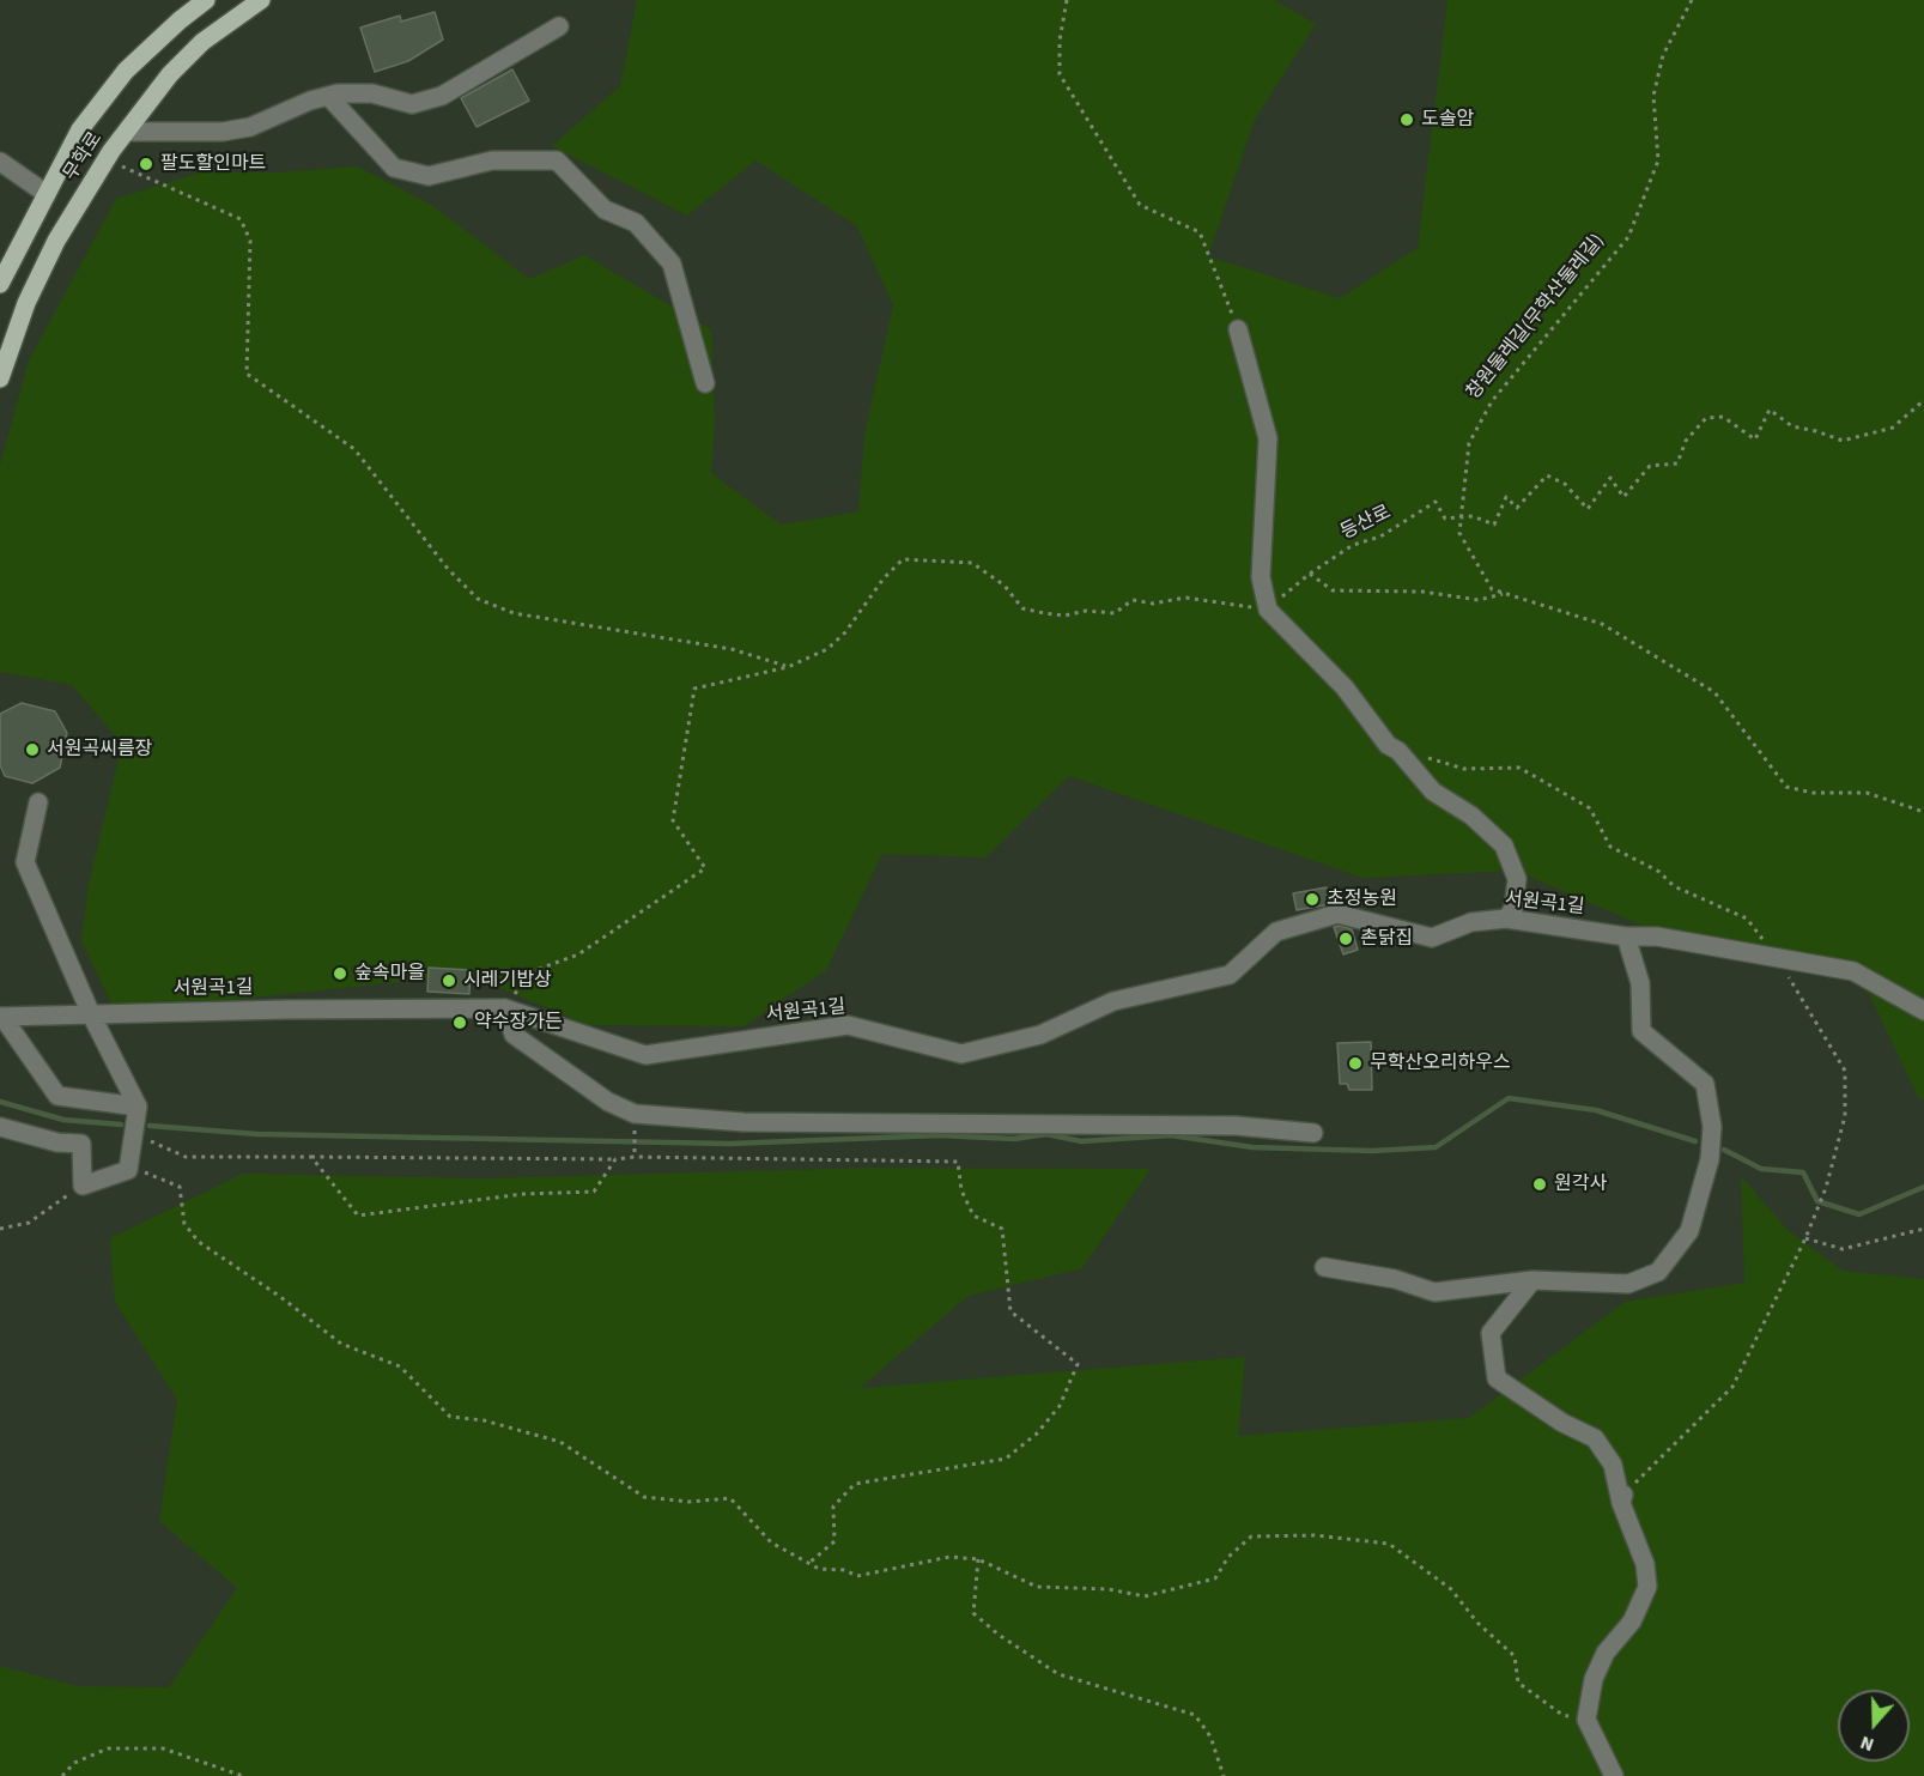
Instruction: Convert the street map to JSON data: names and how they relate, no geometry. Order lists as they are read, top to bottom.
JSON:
{
  "streets": {
    "main road": ["무학로"],
    "street": ["서원곡1길"],
    "path": ["창원둘레길(무학산둘레길)", "등산로"]
  },
  "crossings": [
    ["창원둘레길(무학산둘레길)", "등산로"]
  ],
  "places": [
    "도솔암",
    "팔도할인마트",
    "서원곡씨름장",
    "초정농원",
    "촌닭집",
    "숲속마을",
    "시레기밥상",
    "약수장가든",
    "무학산오리하우스",
    "원각사"
  ],
  "north": "bottom"
}
